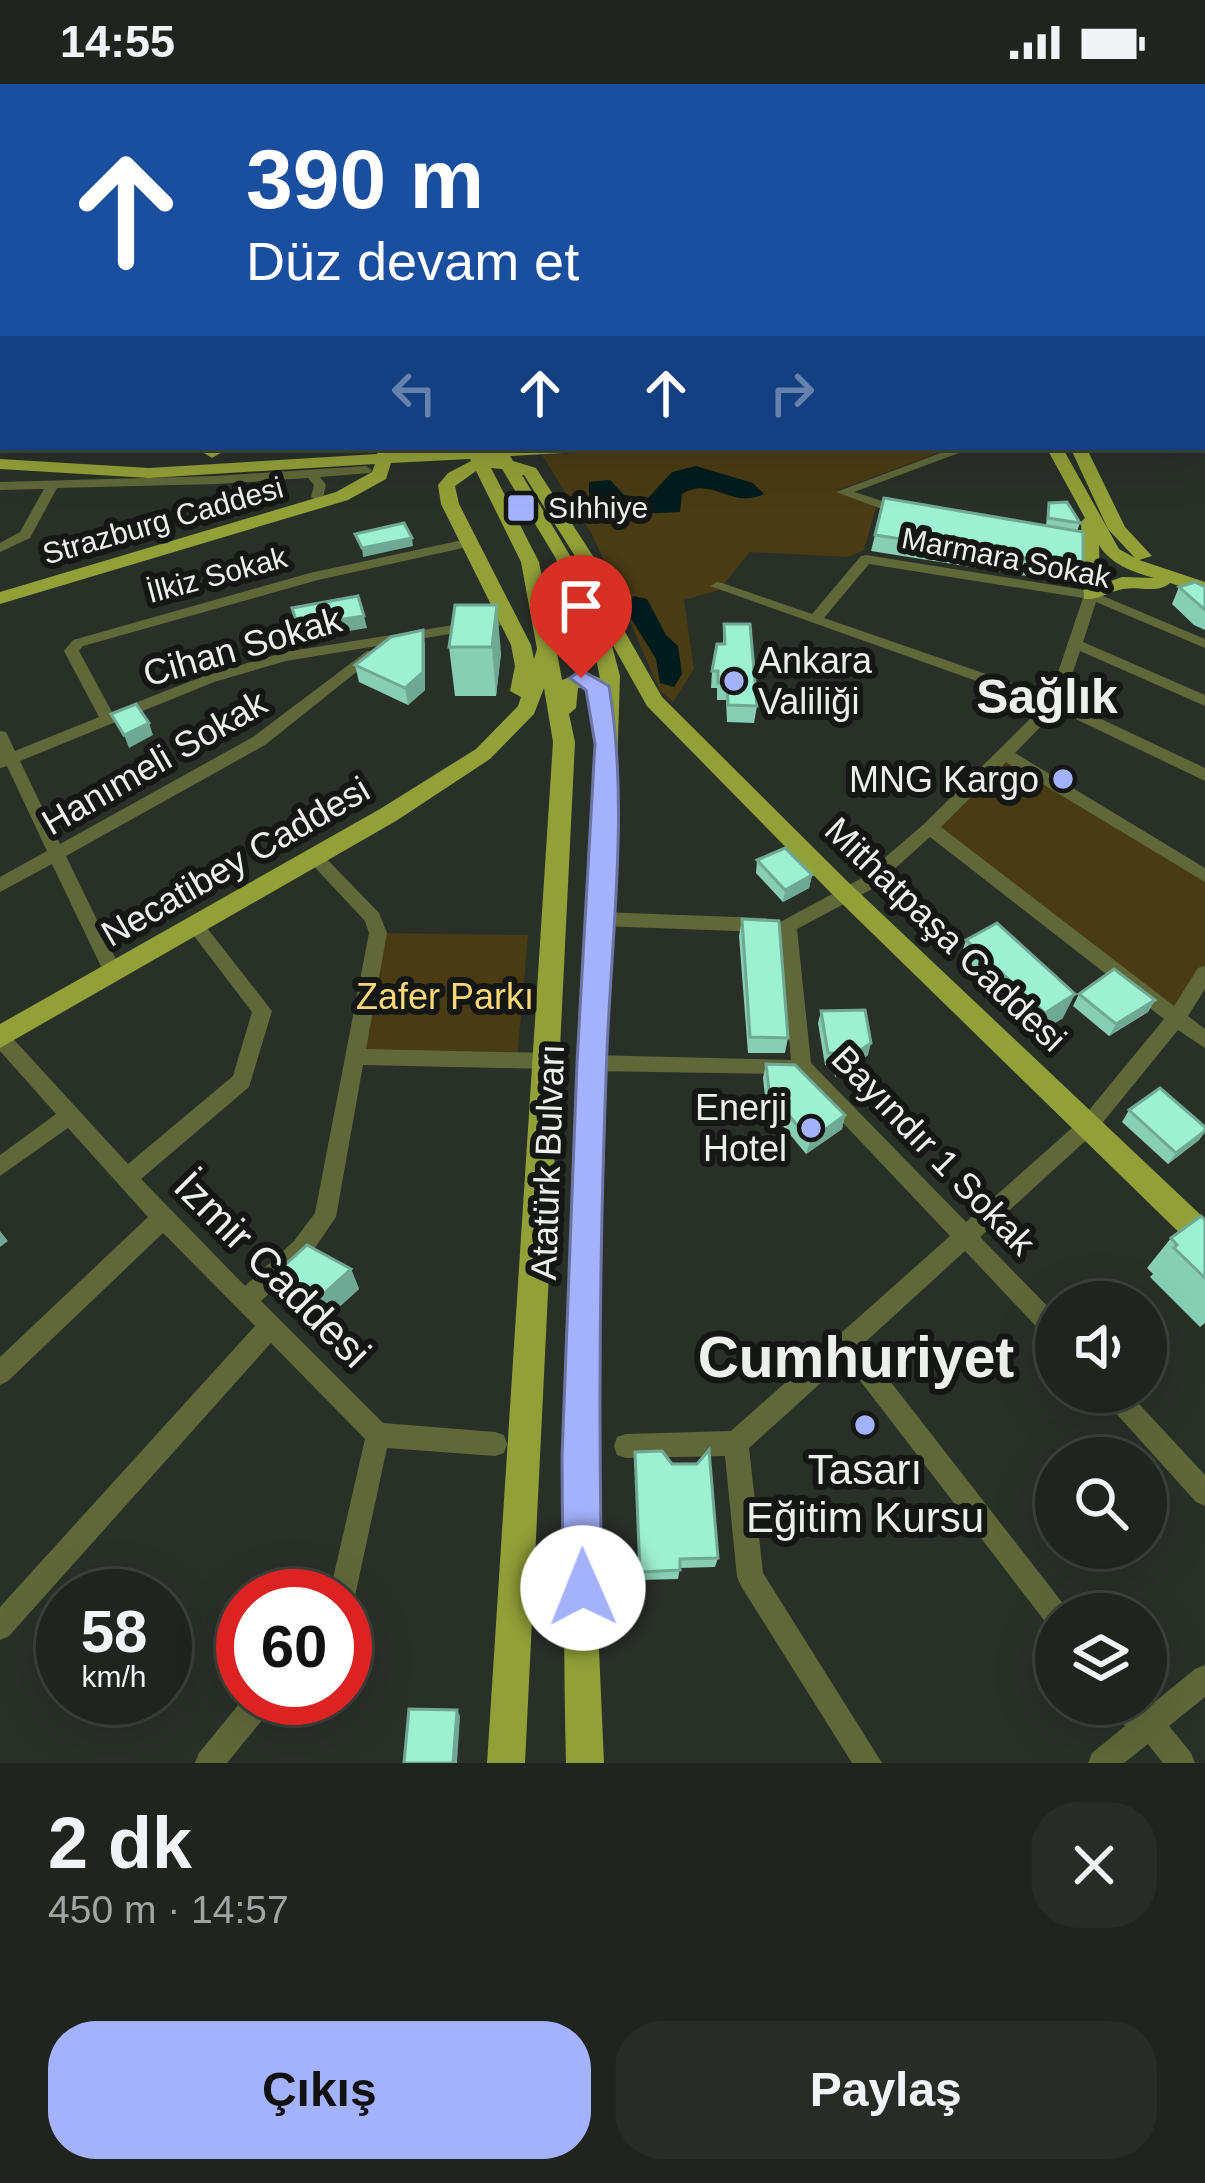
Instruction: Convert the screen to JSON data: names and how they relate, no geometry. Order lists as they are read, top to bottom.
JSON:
{
  "streets": {
    "main road": [
      "Strazburg Caddesi",
      "Necatibey Caddesi",
      "Mithatpaşa Caddesi",
      "Atatürk Bulvarı"
    ],
    "street": [
      "Marmara Sokak",
      "İlkiz Sokak",
      "Cihan Sokak",
      "Hanımeli Sokak",
      "Bayındır 1 Sokak",
      "İzmir Caddesi"
    ]
  },
  "crossings": [
    ["İlkiz Sokak", "Cihan Sokak"],
    ["Cihan Sokak", "Hanımeli Sokak"],
    ["Necatibey Caddesi", "Atatürk Bulvarı"],
    ["Necatibey Caddesi", "İzmir Caddesi"]
  ],
  "districts": ["Sağlık", "Cumhuriyet"],
  "parks": ["Zafer Parkı"],
  "places": {
    "transit": ["Sıhhiye"],
    "other": [
      "Ankara Valiliği",
      "MNG Kargo",
      "Enerji Hotel",
      "Tasarı Eğitim Kursu"
    ]
  },
  "page": {
    "status": "14:55",
    "turn": ["390 m", "Düz devam et"],
    "speed": "58 km/h",
    "limit": "60",
    "heading": ["2 dk", "450 m · 14:57"],
    "buttons": ["Çıkış", "Paylaş"]
  }
}
